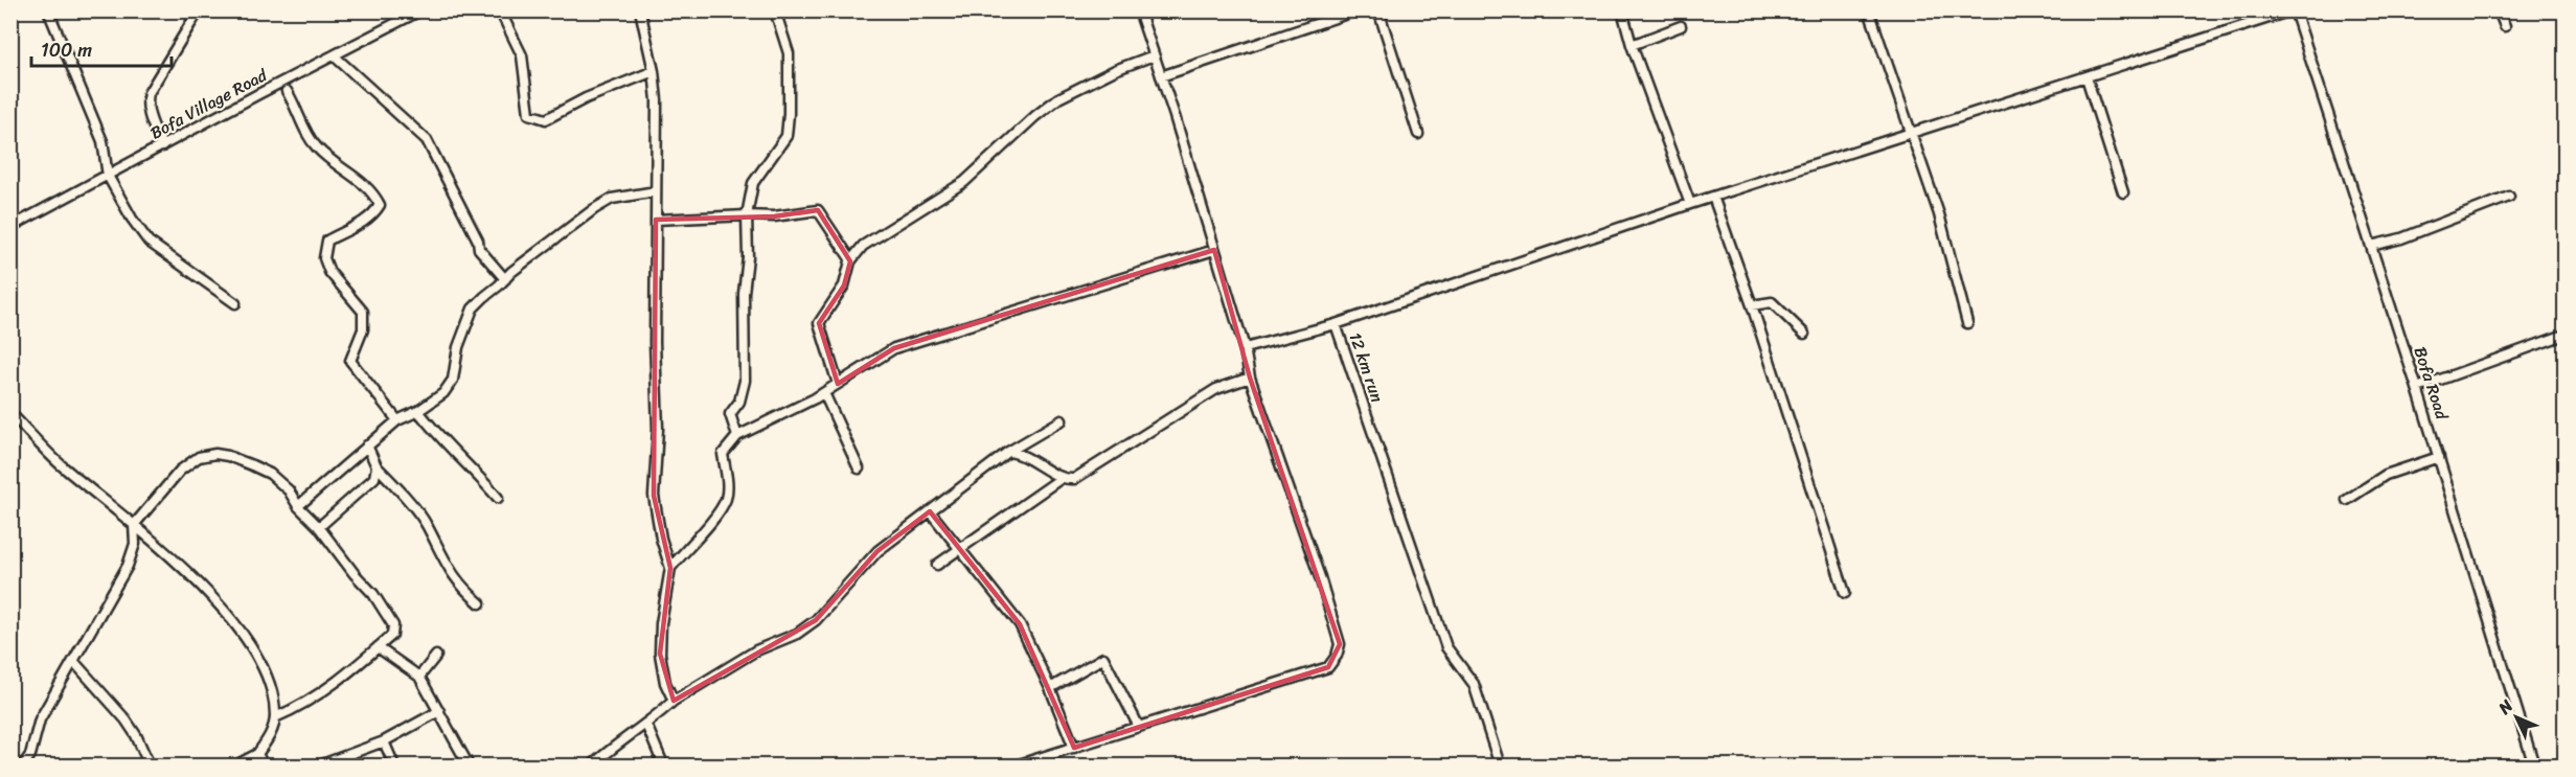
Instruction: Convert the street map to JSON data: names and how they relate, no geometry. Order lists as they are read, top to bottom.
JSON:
{
  "streets": {
    "street": ["Bofa Village Road", "12 km run", "Bofa Road"]
  },
  "scale_bar": "100 m",
  "north": "top left"
}
